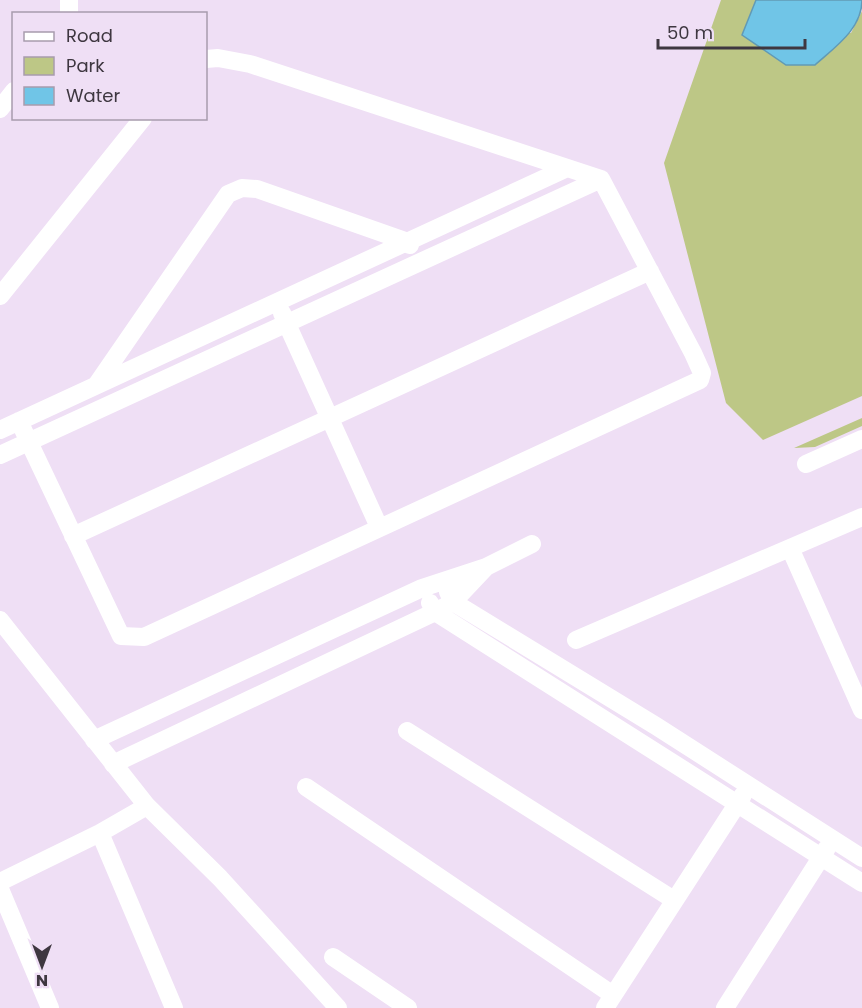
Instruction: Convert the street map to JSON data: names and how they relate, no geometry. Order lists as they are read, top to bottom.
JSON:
{
  "legend": ["Road", "Park", "Water"],
  "scale_bar": "50 m",
  "north": "bottom"
}
